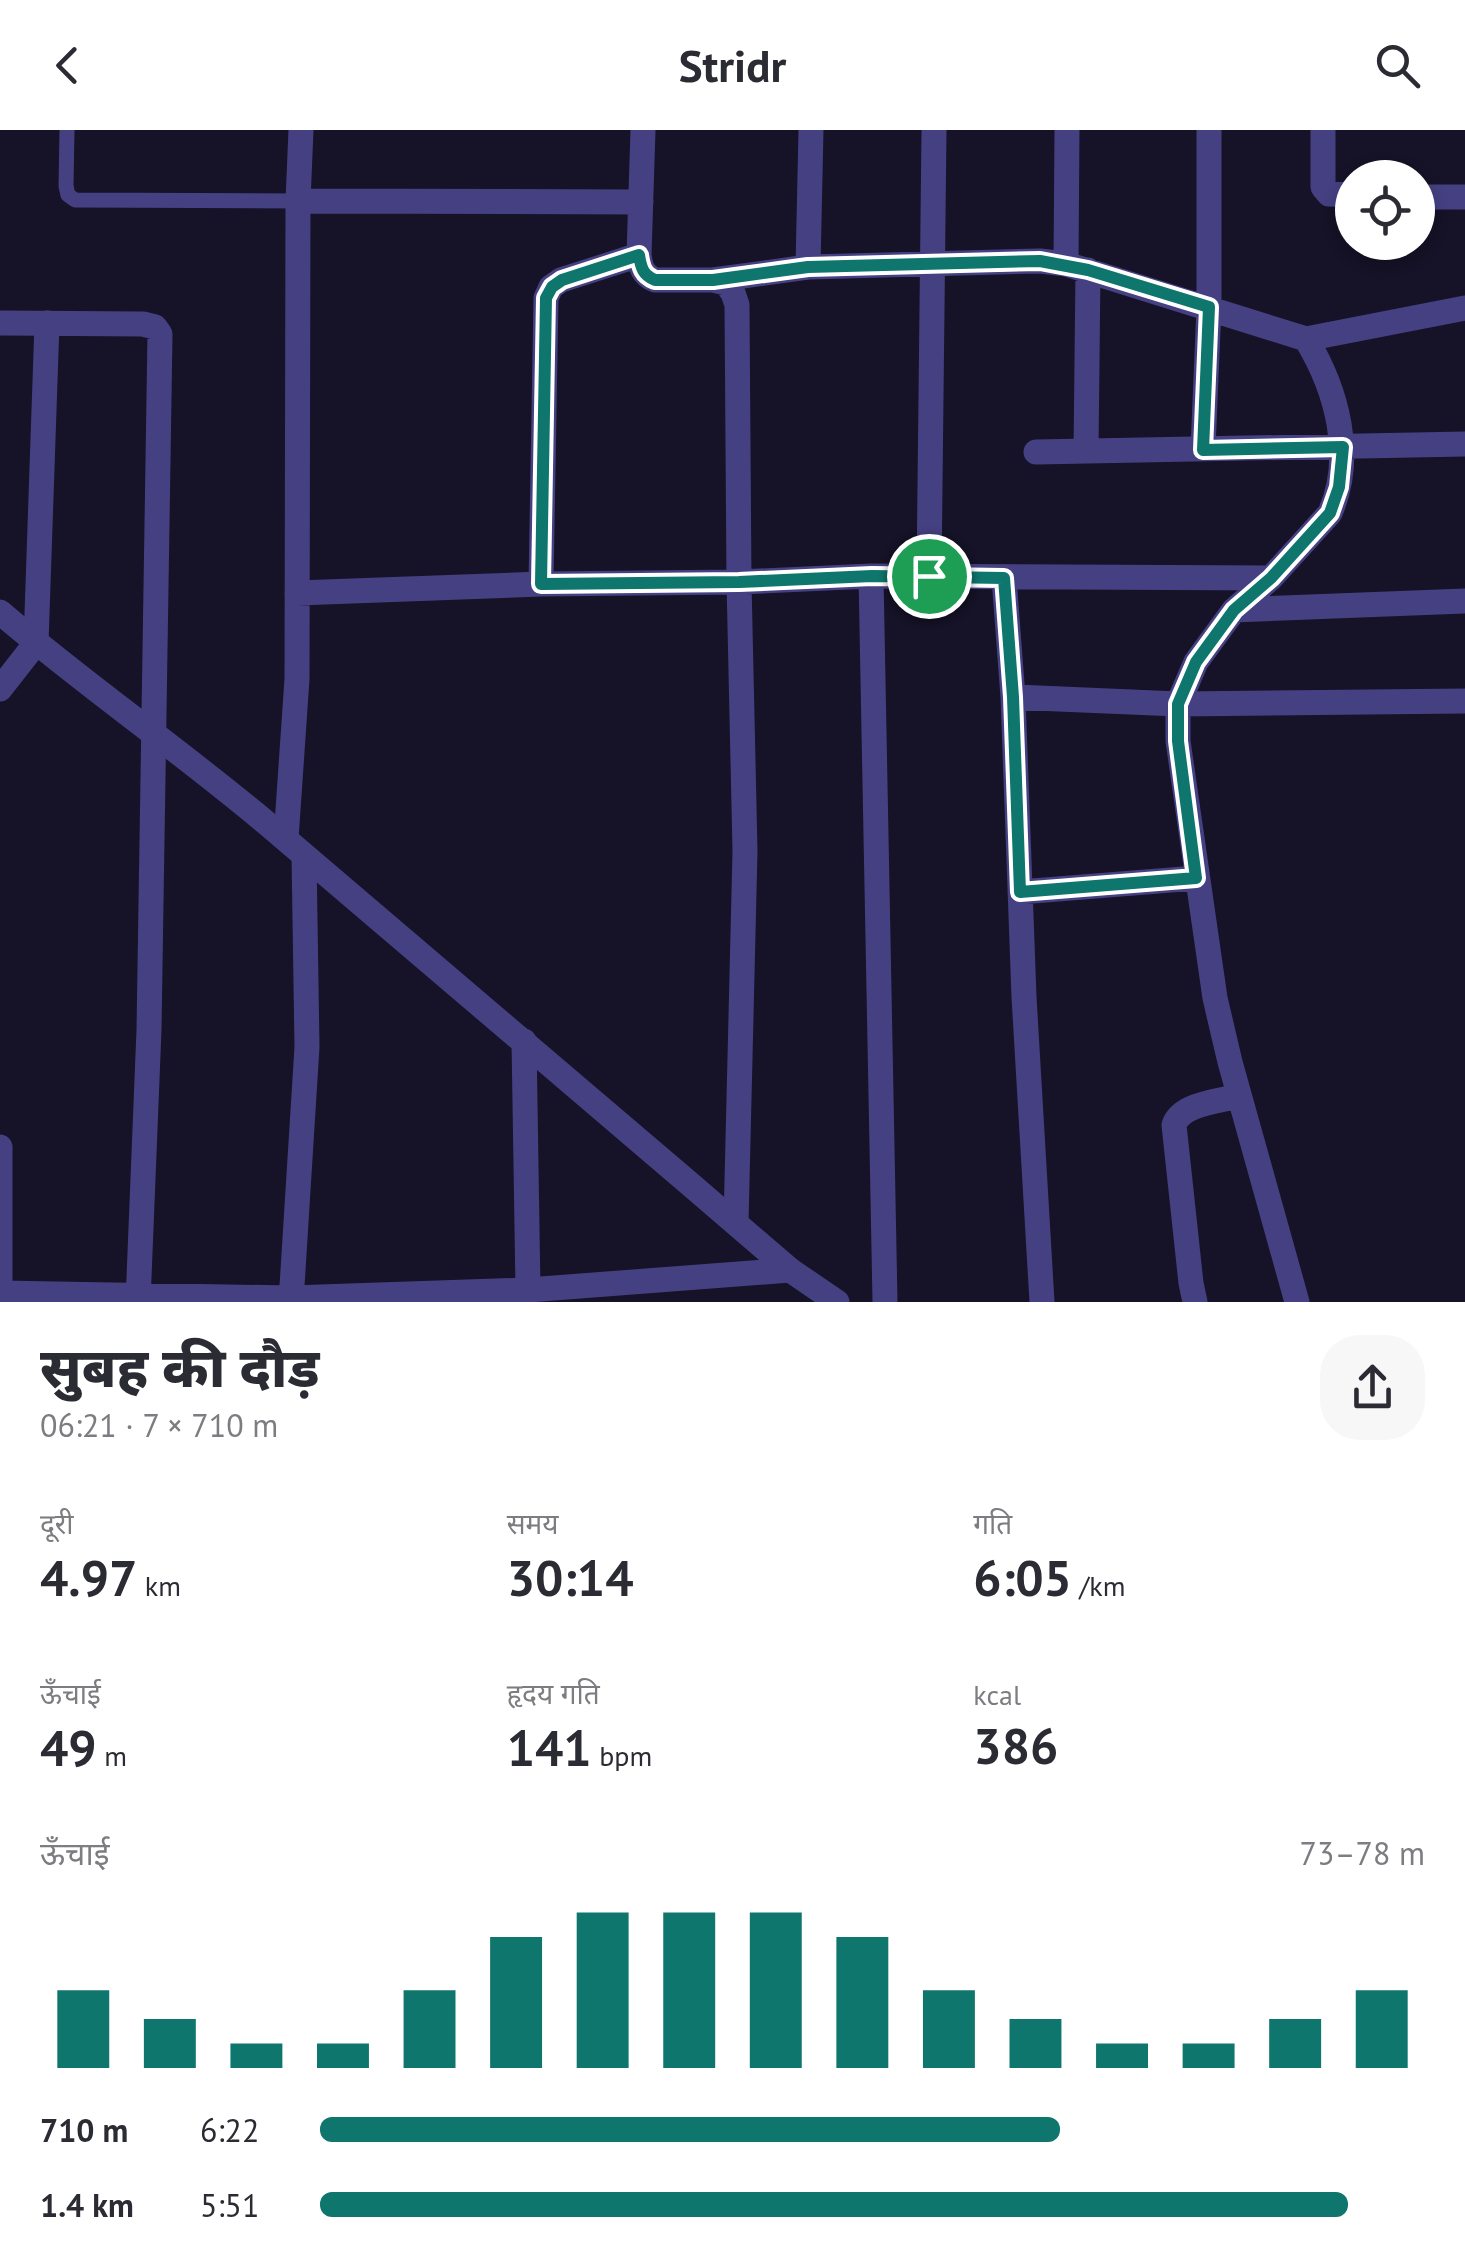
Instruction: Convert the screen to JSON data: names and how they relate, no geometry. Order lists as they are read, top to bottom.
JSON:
{
  "page": {
    "header": "Stridr",
    "heading": ["सुबह की दौड़", "06:21 · 7 × 710 m"],
    "stats": [
      ["दूरी", "4.97 km"],
      ["समय", "30:14"],
      ["गति", "6:05 /km"],
      ["ऊँचाई", "49 m"],
      ["हृदय गति", "141 bpm"],
      ["kcal", "386"]
    ],
    "chart": ["ऊँचाई", "73–78 m"],
    "list": [
      {
        "name": "710 m",
        "note": "6:22"
      },
      {
        "name": "1.4 km",
        "note": "5:51"
      }
    ]
  }
}
